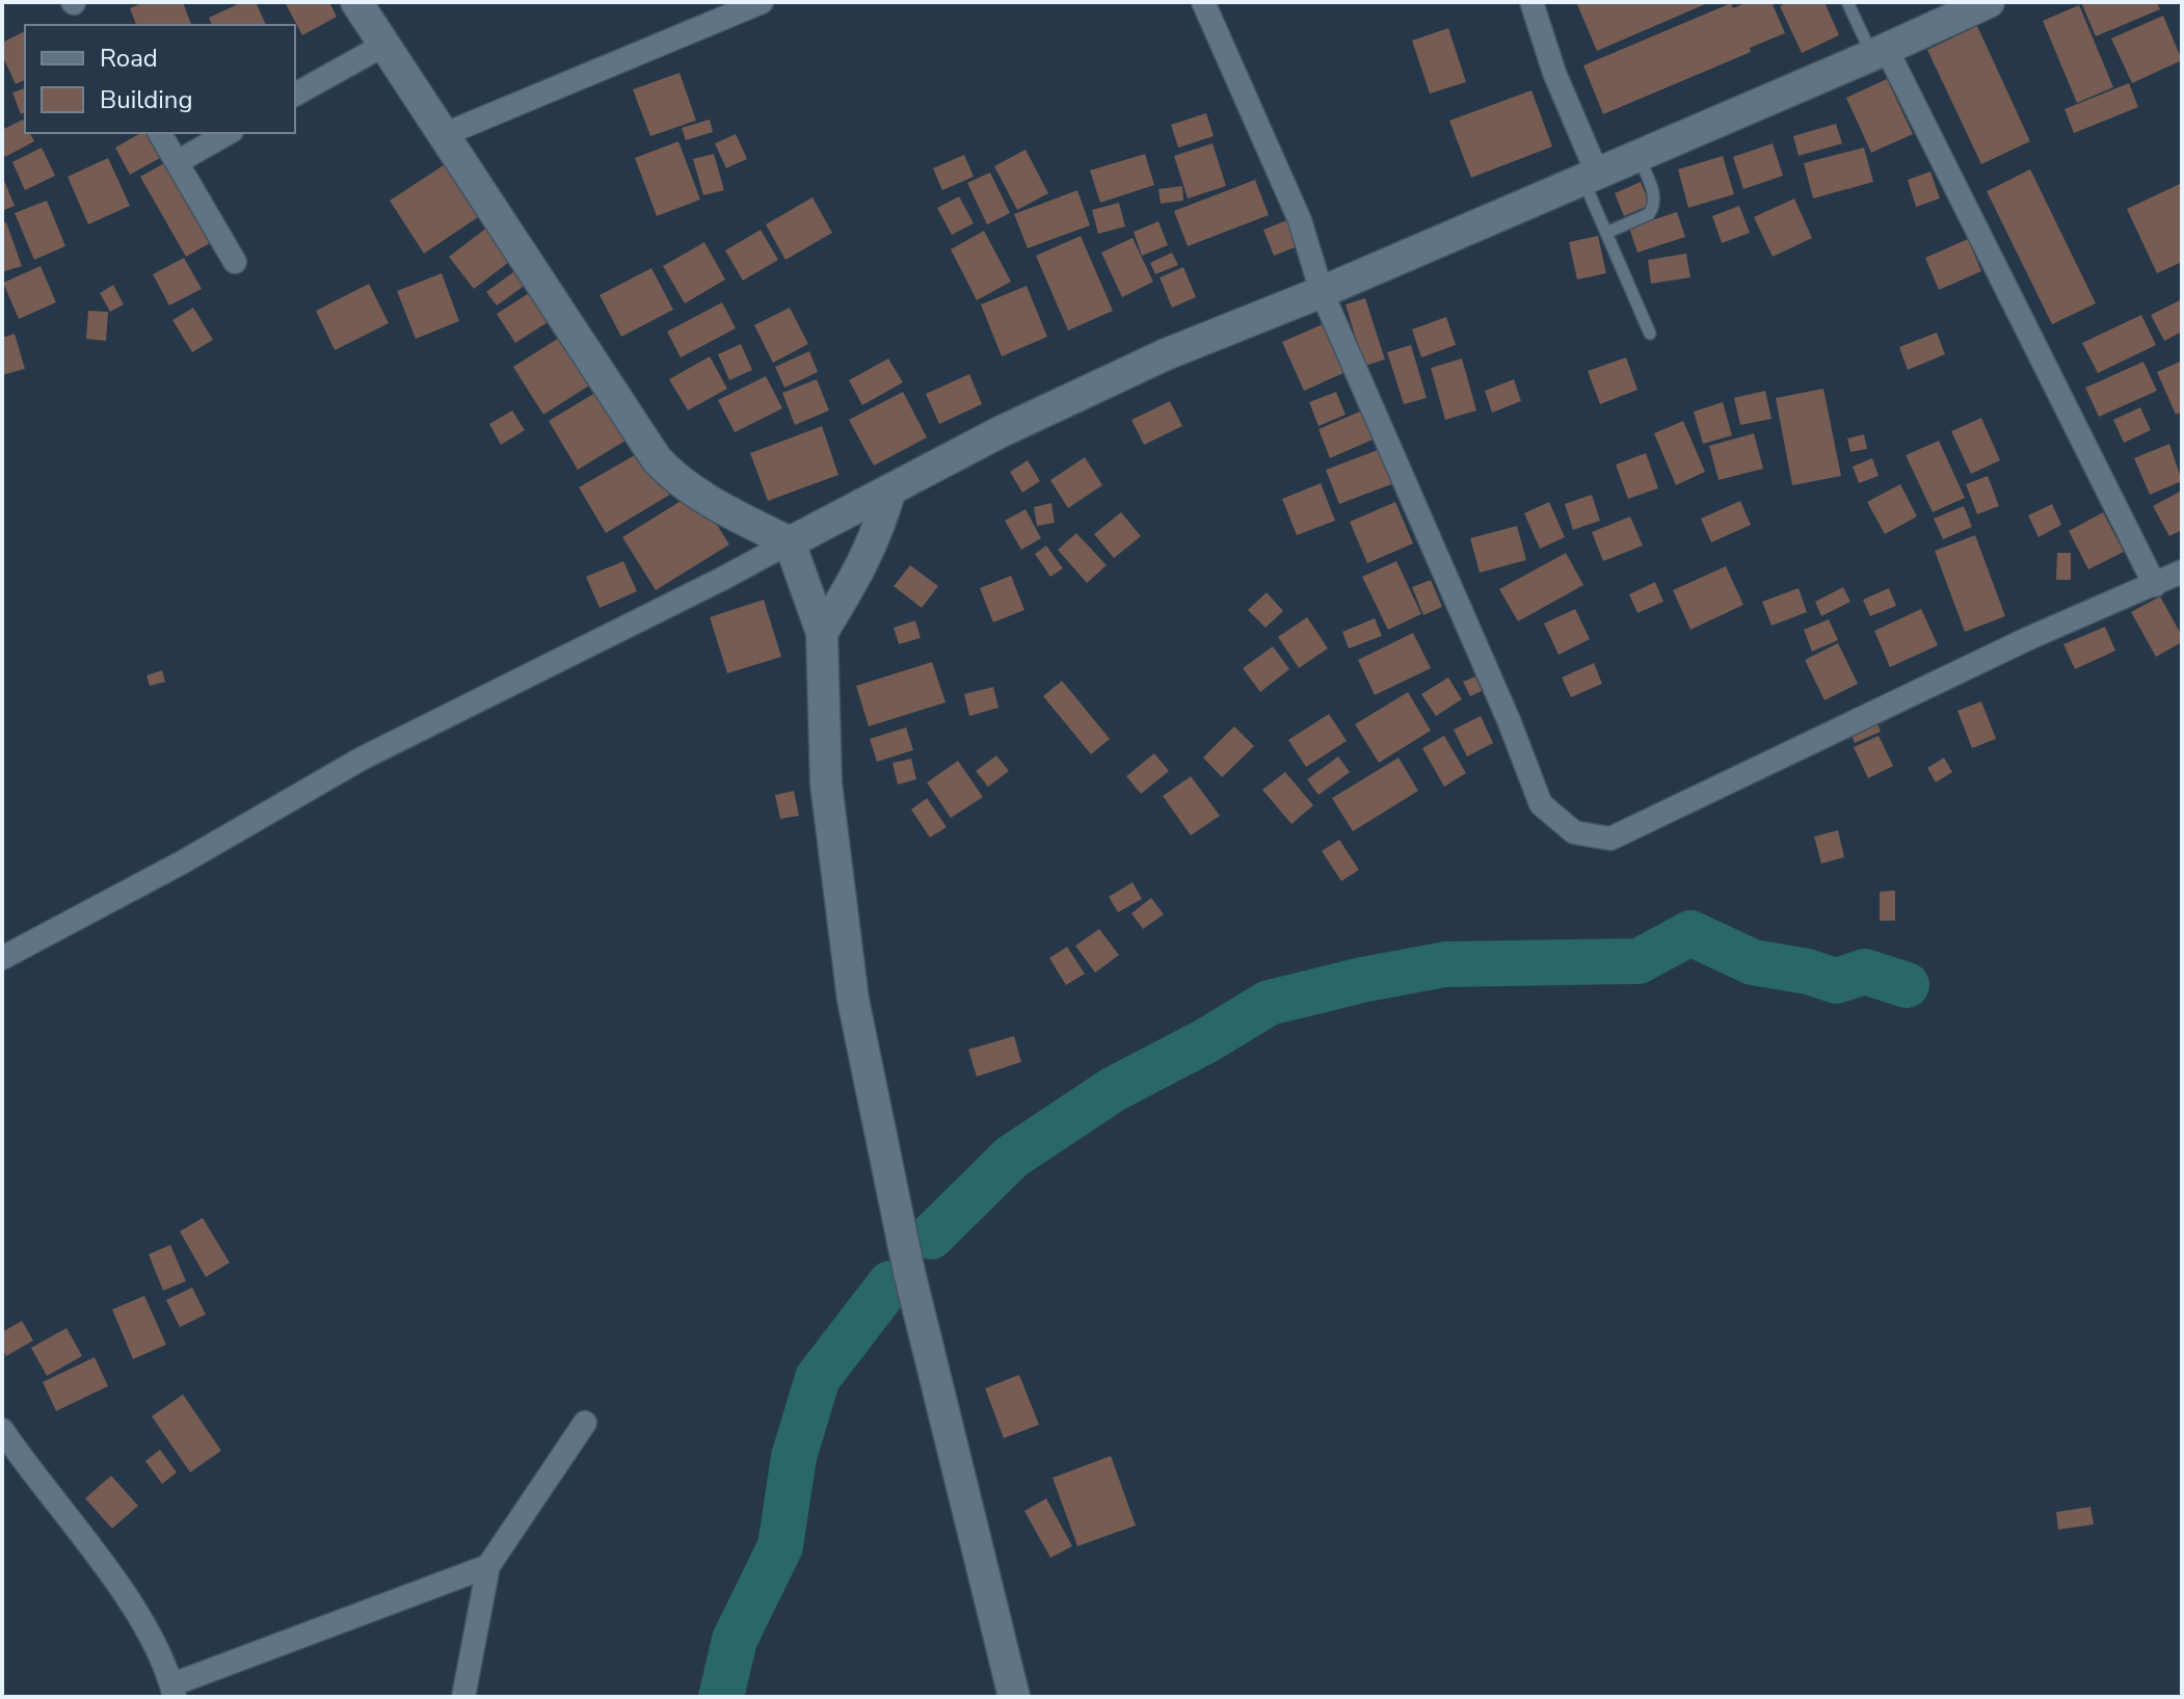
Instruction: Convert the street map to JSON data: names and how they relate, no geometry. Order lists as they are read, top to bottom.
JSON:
{
  "legend": ["Road", "Building"]
}
